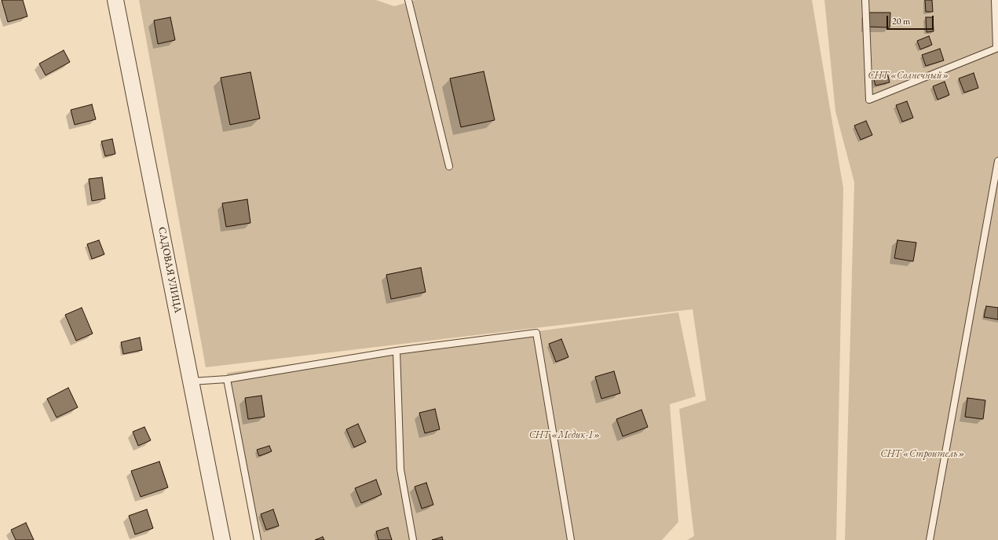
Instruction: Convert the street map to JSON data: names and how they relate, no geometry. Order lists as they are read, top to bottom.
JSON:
{
  "streets": {
    "street": ["САДОВАЯ УЛИЦА"]
  },
  "parks": ["СНТ «Солнечный»", "СНТ «Медик-1»", "СНТ «Строитель»"],
  "scale_bar": "20 m"
}
